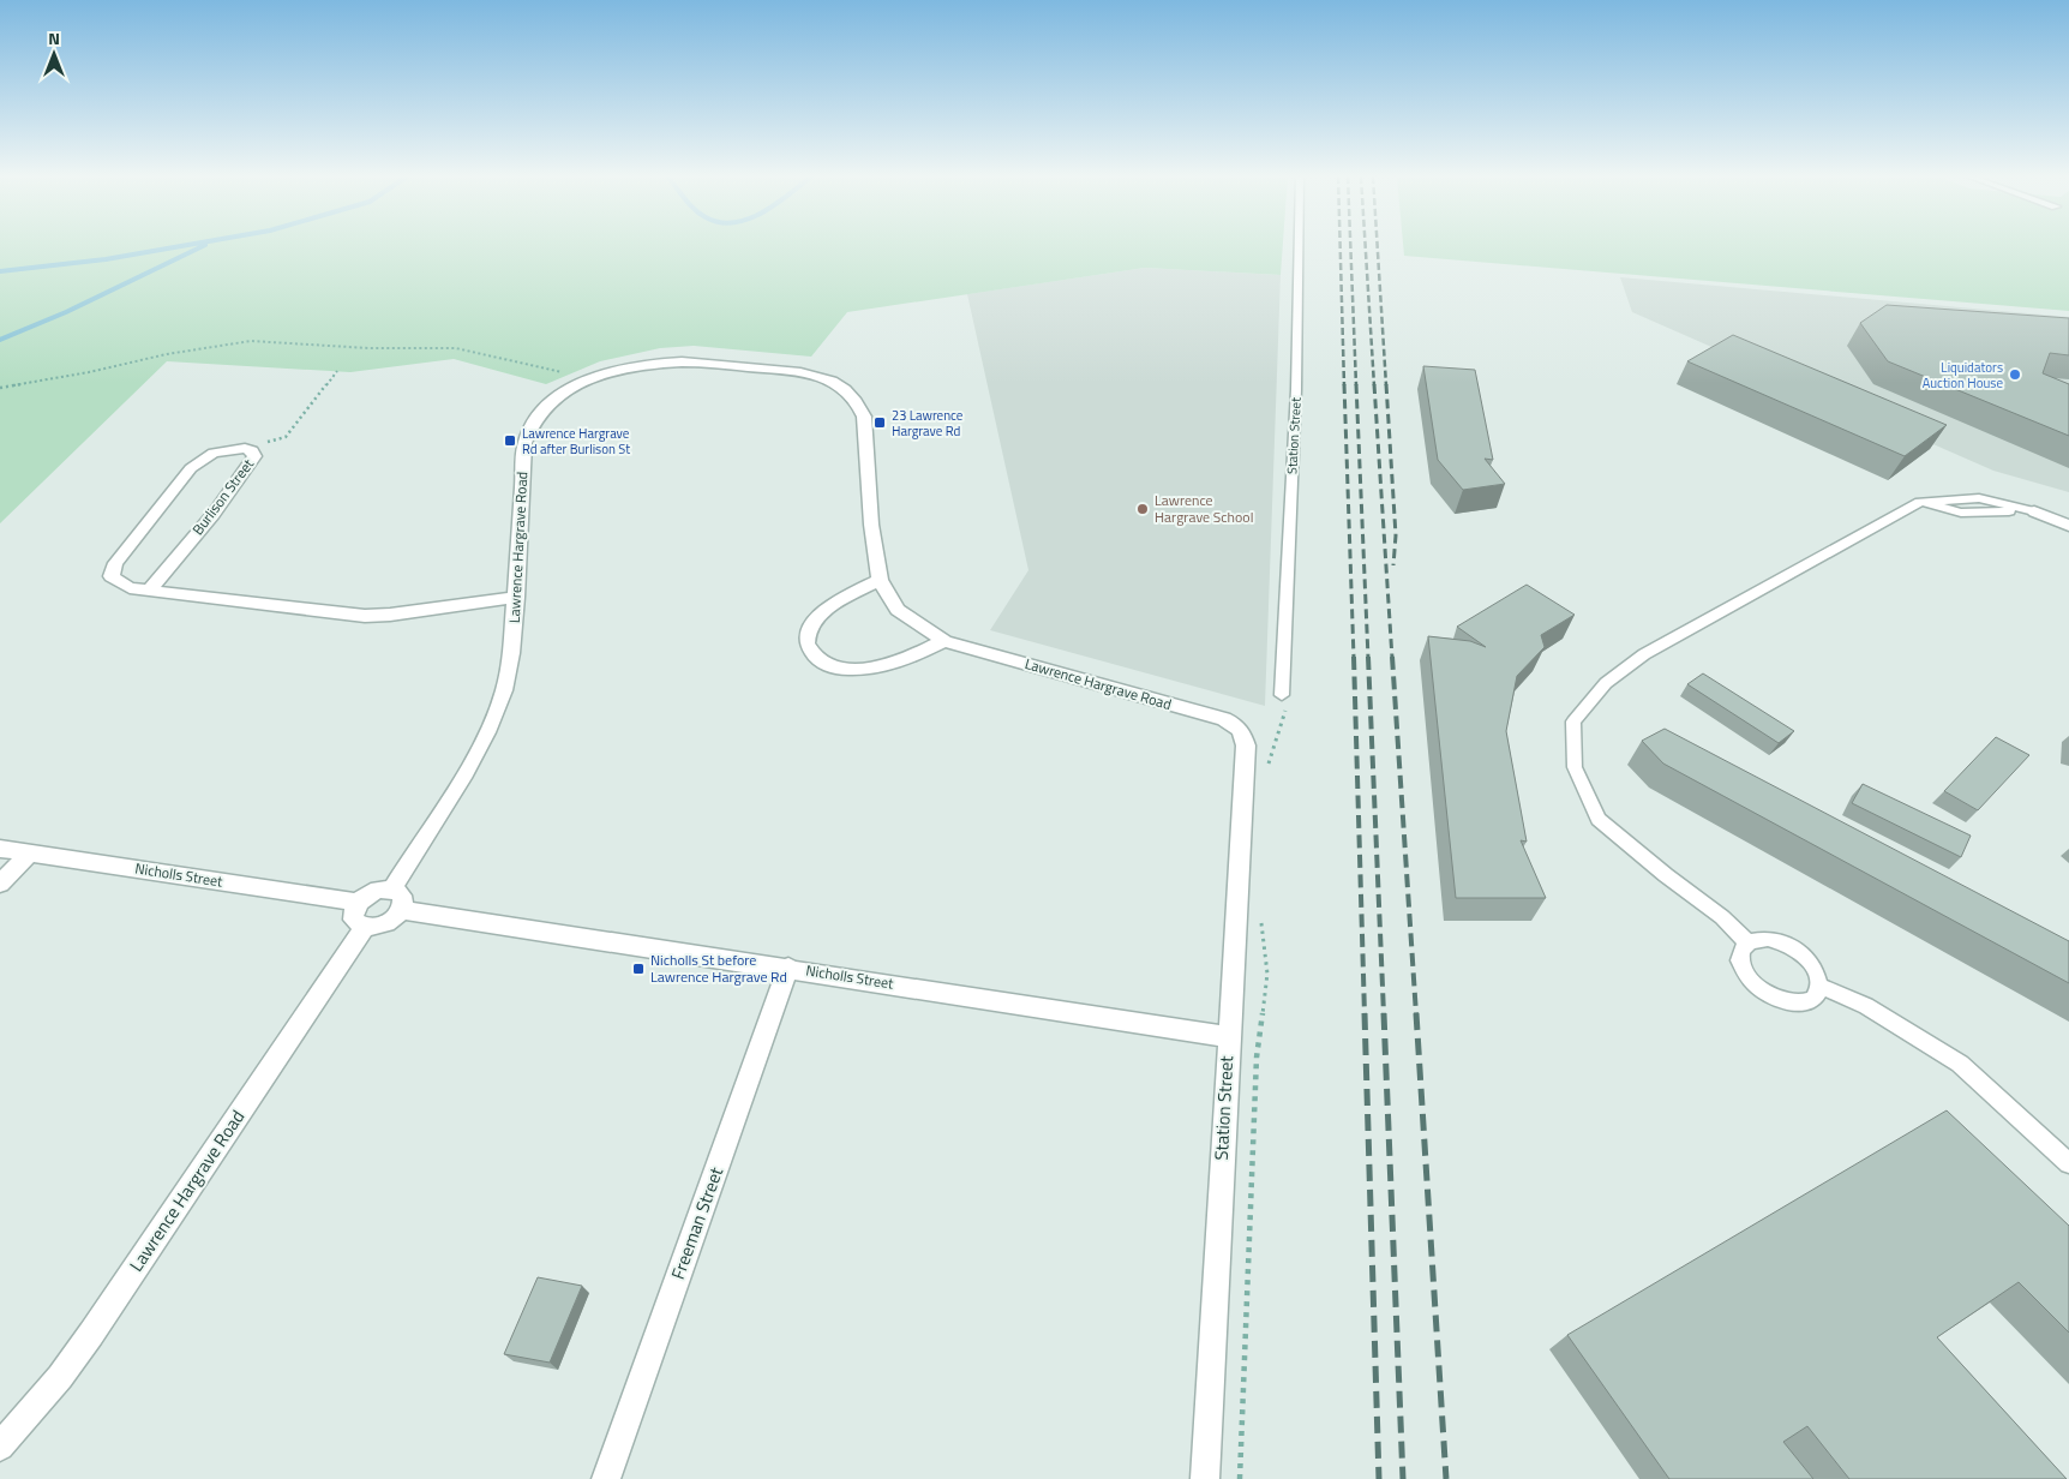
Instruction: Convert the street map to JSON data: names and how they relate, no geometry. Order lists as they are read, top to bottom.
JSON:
{
  "streets": {
    "street": [
      "Station Street",
      "Burlison Street",
      "Lawrence Hargrave Road",
      "Nicholls Street",
      "Freeman Street"
    ]
  },
  "crossings": [
    ["Station Street", "Lawrence Hargrave Road"],
    ["Station Street", "Nicholls Street"],
    ["Burlison Street", "Lawrence Hargrave Road"],
    ["Lawrence Hargrave Road", "Nicholls Street"],
    ["Nicholls Street", "Freeman Street"]
  ],
  "places": {
    "other": ["Liquidators Auction House", "Lawrence Hargrave School"],
    "transit": ["23 Lawrence Hargrave Rd", "Lawrence Hargrave Rd after Burlison St", "Nicholls St before Lawrence Hargrave Rd"]
  },
  "north": "top"
}
